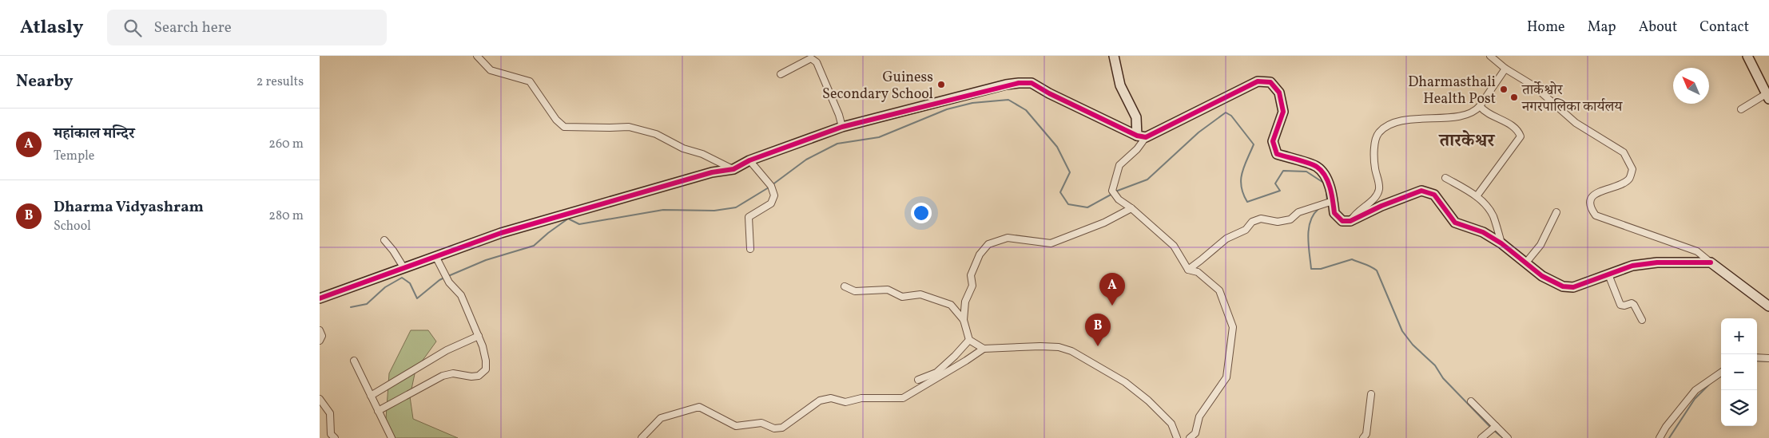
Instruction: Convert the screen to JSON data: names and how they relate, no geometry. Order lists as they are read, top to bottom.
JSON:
{
  "districts": ["तारकेश्वर"],
  "places": ["Guiness Secondary School", "Dharmasthali Health Post", "तार्केश्वोर नगरपालिका कार्यलय"],
  "north": "top left",
  "page": {
    "header": "Atlasly",
    "search": "Search here",
    "nav": [
      "Home",
      "Map",
      "About",
      "Contact"
    ],
    "heading": ["Nearby", "2 results"],
    "list": [
      {
        "mark": "A",
        "name": "महांकाल मन्दिर",
        "note": "Temple",
        "value": "260 m"
      },
      {
        "mark": "B",
        "name": "Dharma Vidyashram",
        "note": "School",
        "value": "280 m"
      }
    ],
    "pins": ["A", "B"],
    "map_buttons": ["+", "−"]
  }
}
